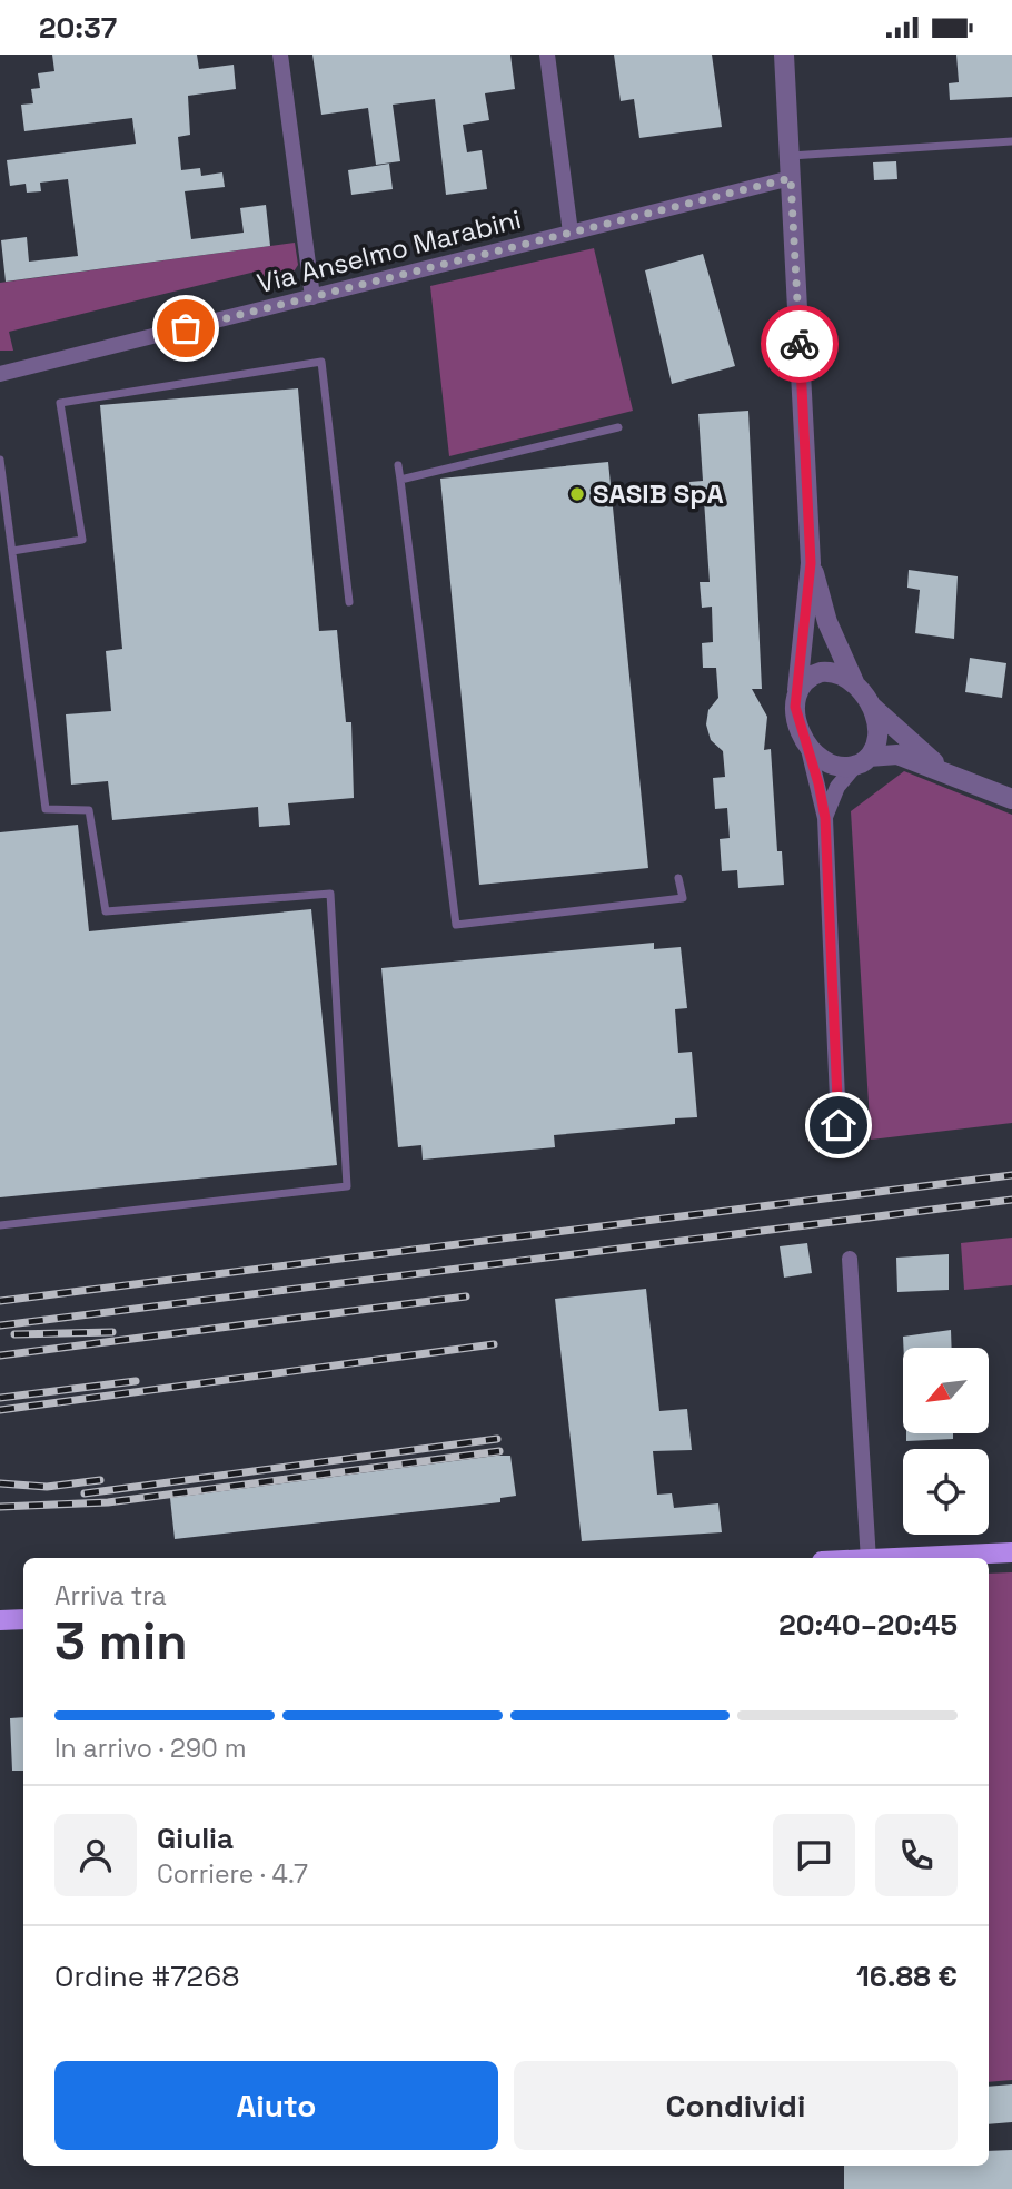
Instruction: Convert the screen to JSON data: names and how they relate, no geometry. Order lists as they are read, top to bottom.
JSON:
{
  "streets": {
    "street": ["Via Anselmo Marabini"]
  },
  "places": ["SASIB SpA"],
  "north": "bottom left",
  "page": {
    "status": "20:37",
    "heading": ["3 min", "Arriva tra", "20:40–20:45"],
    "panel": [
      "Giulia",
      "Corriere · 4.7",
      "Ordine #7268",
      "16.88 €"
    ],
    "bar": "In arrivo · 290 m",
    "buttons": ["Aiuto", "Condividi"]
  }
}
